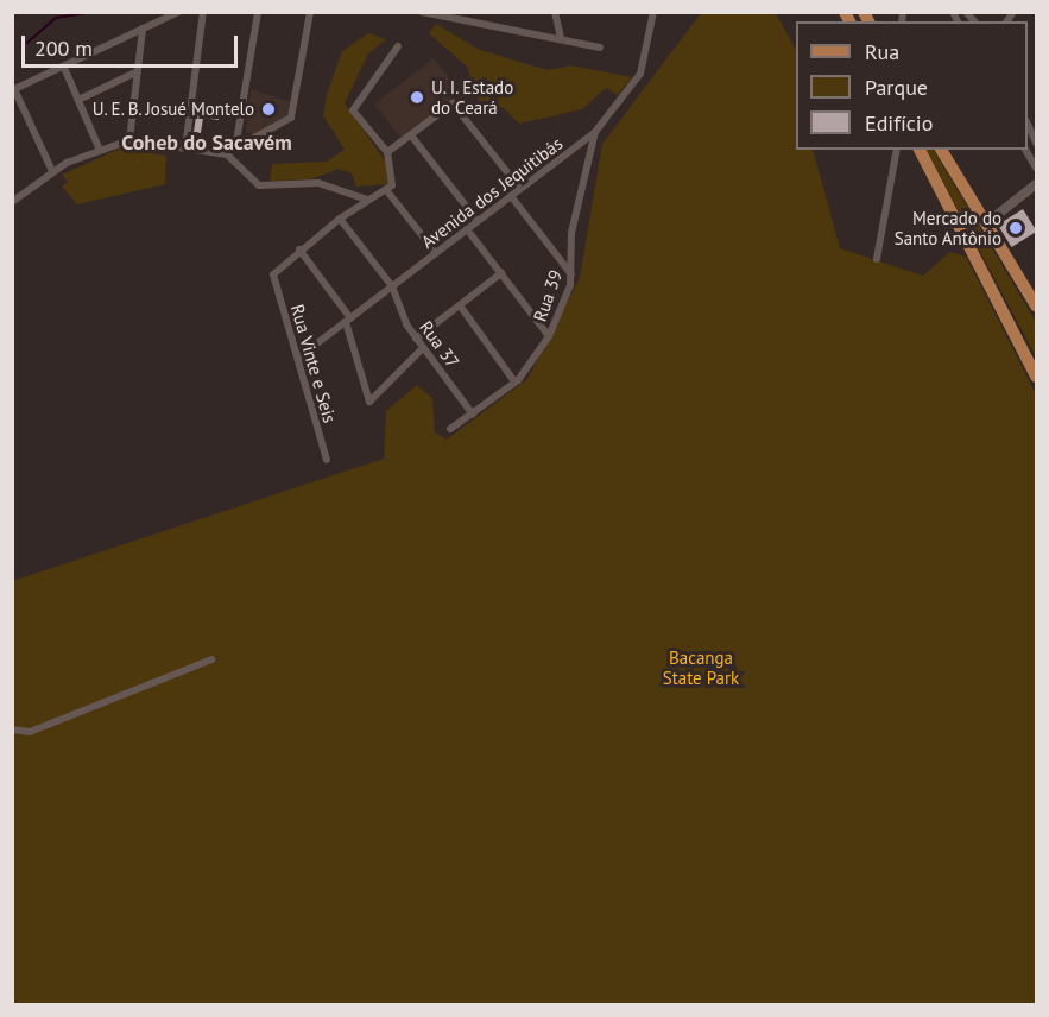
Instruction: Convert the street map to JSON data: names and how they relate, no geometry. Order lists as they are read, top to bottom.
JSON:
{
  "streets": {
    "street": [
      "Avenida dos Jequitibás",
      "Rua 39",
      "Rua 37",
      "Rua Vinte e Seis"
    ]
  },
  "crossings": [
    ["Avenida dos Jequitibás", "Rua 39"],
    ["Avenida dos Jequitibás", "Rua 37"],
    ["Avenida dos Jequitibás", "Rua Vinte e Seis"],
    ["Rua 39", "Rua 37"]
  ],
  "districts": ["Coheb do Sacavém"],
  "parks": ["Bacanga State Park"],
  "places": ["U. I. Estado do Ceará", "U. E. B. Josué Montelo", "Mercado do Santo Antônio"],
  "legend": ["Rua", "Parque", "Edifício"],
  "scale_bar": "200 m"
}
